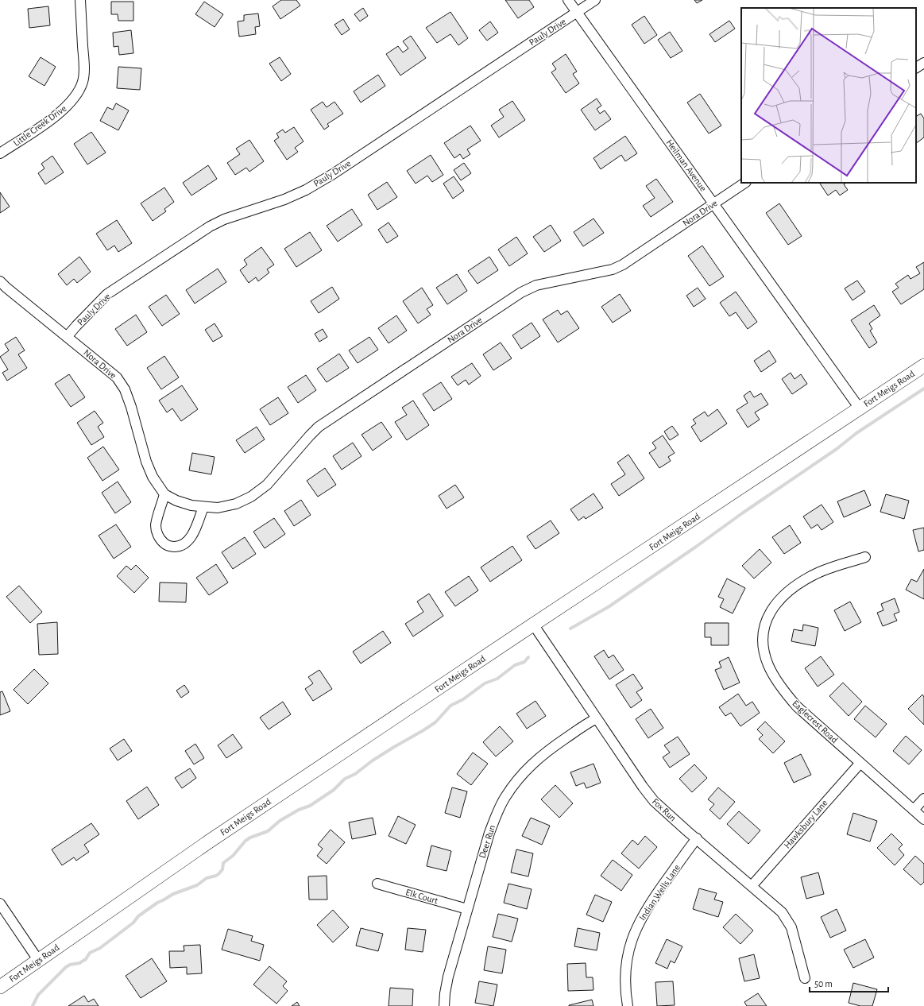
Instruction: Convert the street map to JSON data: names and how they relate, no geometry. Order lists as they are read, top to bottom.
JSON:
{
  "streets": {
    "street": [
      "Pauly Drive",
      "Little Creek Drive",
      "Heilman Avenue",
      "Nora Drive",
      "Fort Meigs Road",
      "Eaglecrest Road",
      "Fox Run",
      "Hawksbury Lane",
      "Deer Run",
      "Indian Wells Lane",
      "Elk Court"
    ]
  },
  "crossings": [
    ["Pauly Drive", "Heilman Avenue"],
    ["Pauly Drive", "Nora Drive"],
    ["Heilman Avenue", "Nora Drive"],
    ["Heilman Avenue", "Fort Meigs Road"],
    ["Fort Meigs Road", "Fox Run"],
    ["Eaglecrest Road", "Hawksbury Lane"],
    ["Fox Run", "Hawksbury Lane"],
    ["Fox Run", "Deer Run"],
    ["Fox Run", "Indian Wells Lane"],
    ["Deer Run", "Elk Court"]
  ],
  "scale_bar": "50 m"
}
